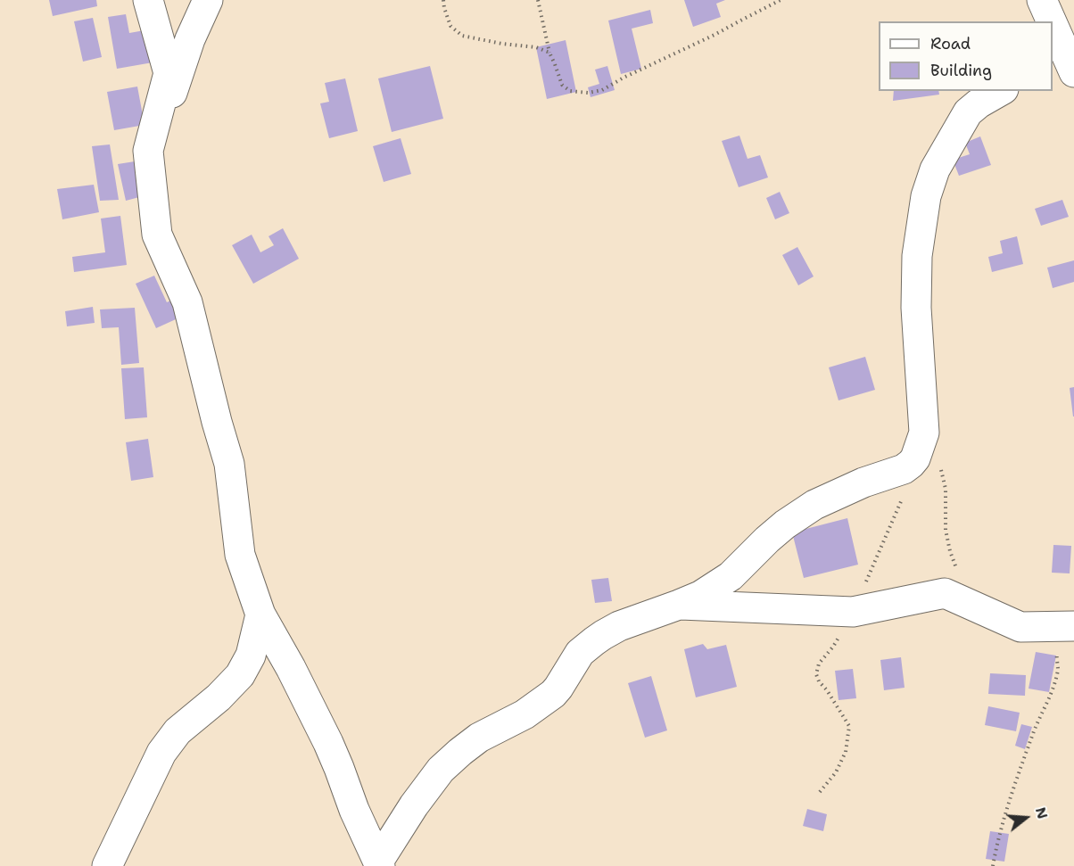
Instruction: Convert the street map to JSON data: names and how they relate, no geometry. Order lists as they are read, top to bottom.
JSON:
{
  "legend": ["Road", "Building"],
  "north": "right"
}
